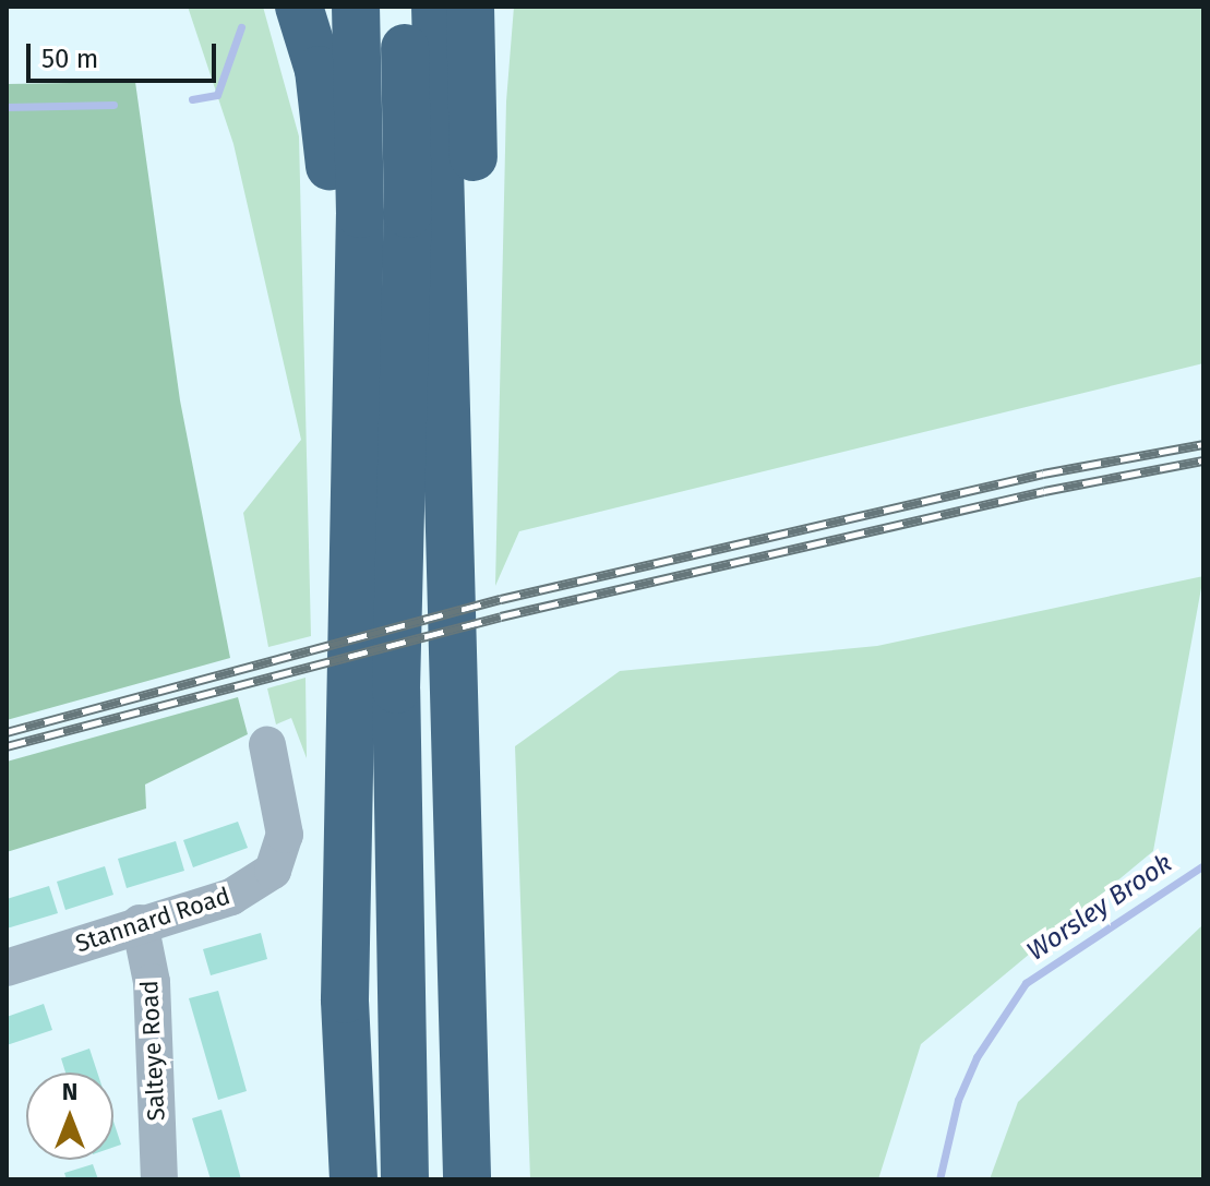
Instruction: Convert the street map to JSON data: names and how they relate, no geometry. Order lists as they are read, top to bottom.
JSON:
{
  "streets": {
    "street": ["Stannard Road", "Salteye Road"]
  },
  "crossings": [
    ["Stannard Road", "Salteye Road"]
  ],
  "water": ["Worsley Brook"],
  "scale_bar": "50 m",
  "north": "top"
}
